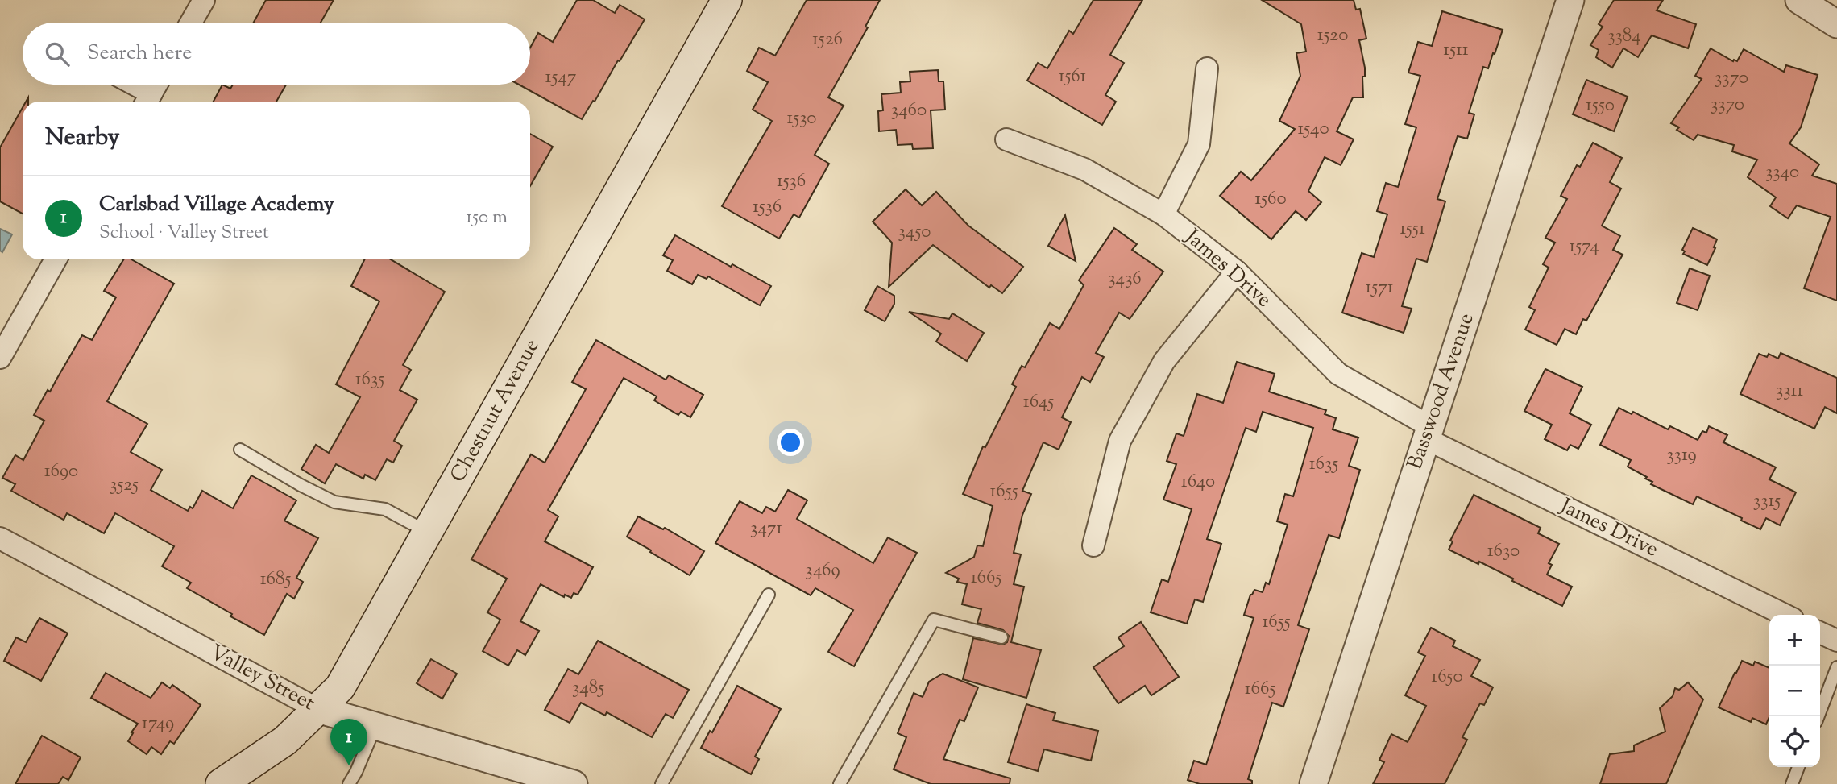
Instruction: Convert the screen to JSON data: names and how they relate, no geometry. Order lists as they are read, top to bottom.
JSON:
{
  "streets": {
    "main road": ["Chestnut Avenue"],
    "street": ["James Drive", "Basswood Avenue", "Valley Street"]
  },
  "crossings": [
    ["James Drive", "Basswood Avenue"],
    ["Chestnut Avenue", "Valley Street"]
  ],
  "house_numbers": [
    "1520",
    "3384",
    "1526",
    "1511",
    "1561",
    "1547",
    "3370",
    "3370",
    "1550",
    "3460",
    "1530",
    "1540",
    "3340",
    "1536",
    "1560",
    "1536",
    "1551",
    "3450",
    "1574",
    "3436",
    "1571",
    "1635",
    "3311",
    "1645",
    "3319",
    "1635",
    "1690",
    "1640",
    "3525",
    "1655",
    "3315",
    "3471",
    "1630",
    "3469",
    "1665",
    "1685",
    "1655",
    "1650",
    "3485",
    "1665",
    "1749"
  ],
  "page": {
    "search": "Search here",
    "heading": "Nearby",
    "list": [
      {
        "mark": "1",
        "name": "Carlsbad Village Academy",
        "note": "School · Valley Street",
        "value": "150 m"
      }
    ],
    "map_buttons": ["+", "−"],
    "pins": "1"
  }
}
